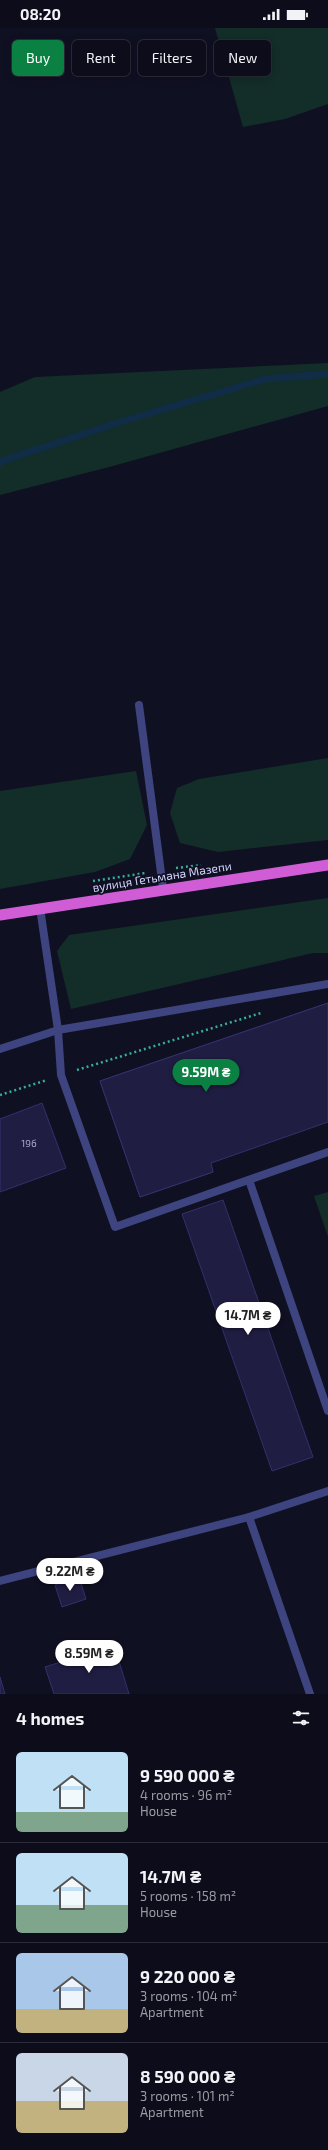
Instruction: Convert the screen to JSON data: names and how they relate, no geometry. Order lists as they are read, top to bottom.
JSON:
{
  "streets": {
    "highway": ["вулиця Гетьмана Мазепи"]
  },
  "house_numbers": ["19б"],
  "page": {
    "status": "08:20",
    "chip": [
      "Buy",
      "Rent",
      "Filters",
      "New"
    ],
    "price": [
      "9.59M ₴",
      "14.7M ₴",
      "9.22M ₴",
      "8.59M ₴"
    ],
    "heading": "4 homes",
    "list": [
      {
        "name": "9 590 000 ₴",
        "note": "4 rooms · 96 m² · House"
      },
      {
        "name": "14.7M ₴",
        "note": "5 rooms · 158 m² · House"
      },
      {
        "name": "9 220 000 ₴",
        "note": "3 rooms · 104 m² · Apartment"
      },
      {
        "name": "8 590 000 ₴",
        "note": "3 rooms · 101 m² · Apartment"
      }
    ]
  }
}
